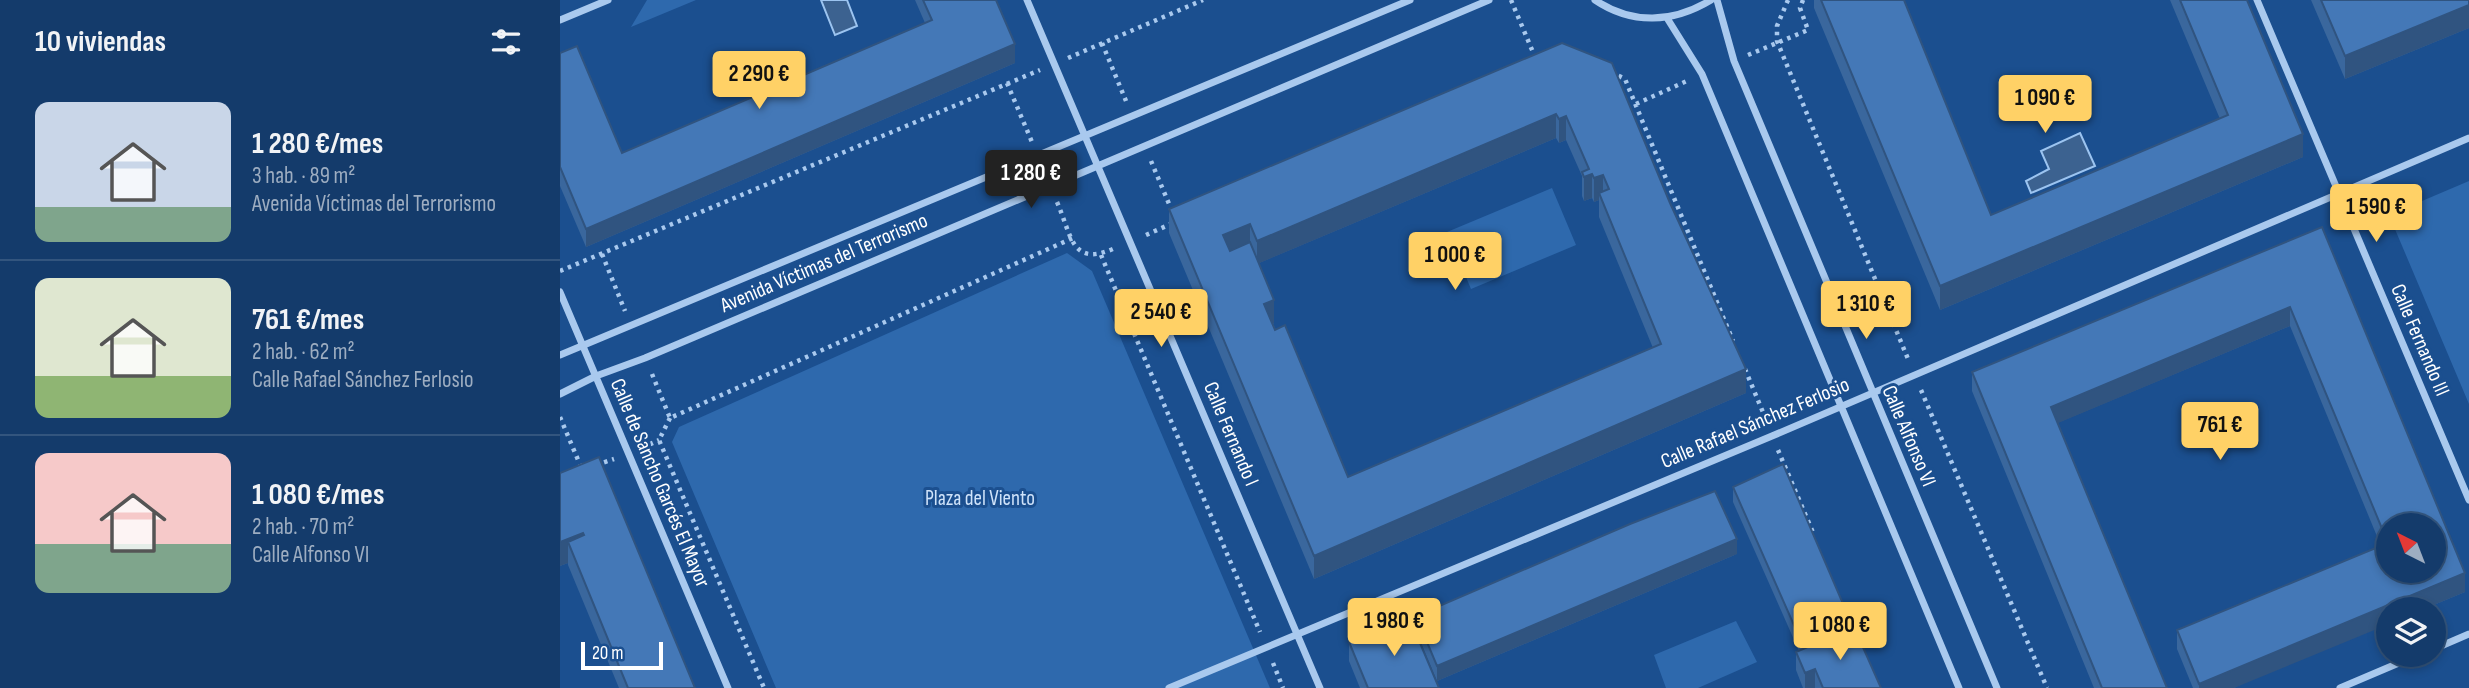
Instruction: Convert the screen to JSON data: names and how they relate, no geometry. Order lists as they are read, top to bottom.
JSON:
{
  "streets": {
    "street": [
      "Avenida Víctimas del Terrorismo",
      "Calle Fernando III",
      "Calle Rafael Sánchez Ferlosio",
      "Calle Fernando I",
      "Calle Alfonso VI",
      "Calle de Sancho Garcés El Mayor"
    ]
  },
  "crossings": [
    ["Avenida Víctimas del Terrorismo", "Calle Fernando I"],
    ["Avenida Víctimas del Terrorismo", "Calle de Sancho Garcés El Mayor"],
    ["Calle Fernando III", "Calle Rafael Sánchez Ferlosio"],
    ["Calle Rafael Sánchez Ferlosio", "Calle Fernando I"],
    ["Calle Rafael Sánchez Ferlosio", "Calle Alfonso VI"]
  ],
  "parks": ["Plaza del Viento"],
  "scale_bar": "20 m",
  "north": "top left",
  "page": {
    "heading": "10 viviendas",
    "price": [
      "2 290 €",
      "1 090 €",
      "1 280 €",
      "1 590 €",
      "1 000 €",
      "1 310 €",
      "2 540 €",
      "761 €",
      "1 980 €",
      "1 080 €"
    ],
    "list": [
      {
        "name": "1 280 €/mes",
        "note": "3 hab. · 89 m² · Avenida Víctimas del Terrorismo"
      },
      {
        "name": "761 €/mes",
        "note": "2 hab. · 62 m² · Calle Rafael Sánchez Ferlosio"
      },
      {
        "name": "1 080 €/mes",
        "note": "2 hab. · 70 m² · Calle Alfonso VI"
      }
    ],
    "scale": "20 m"
  }
}
